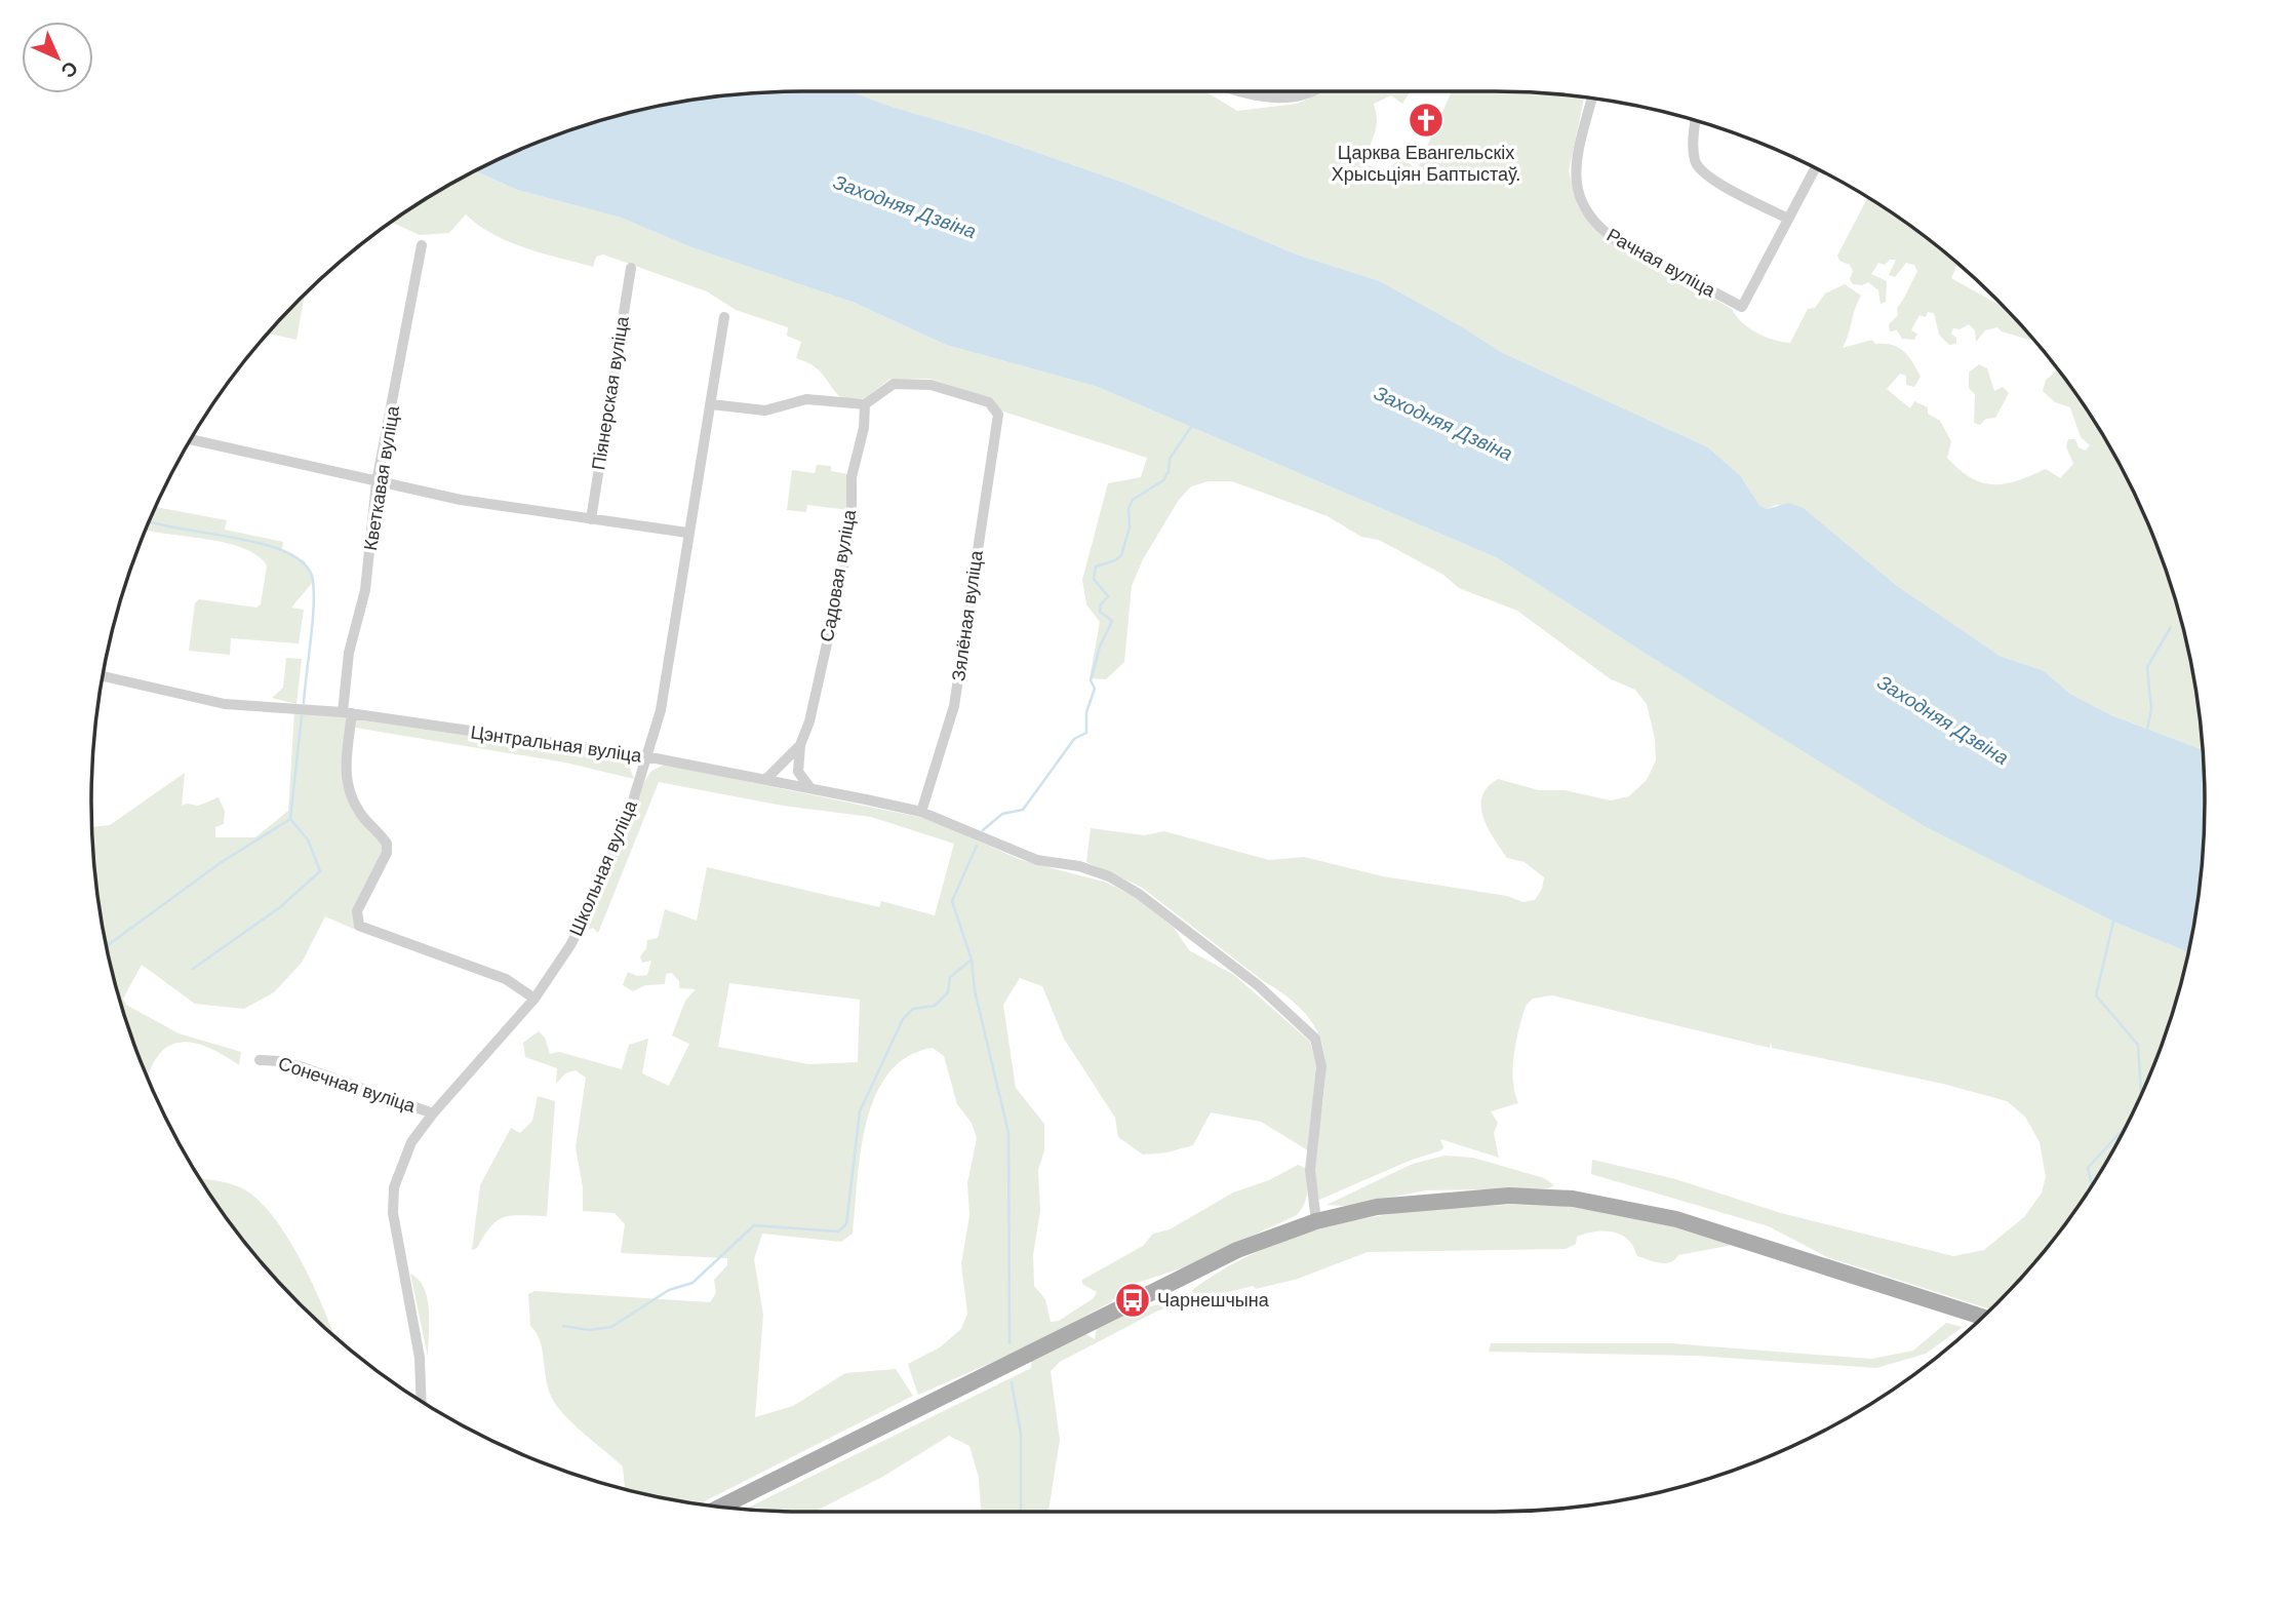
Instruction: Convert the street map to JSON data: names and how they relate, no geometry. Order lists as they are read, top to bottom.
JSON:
{
  "streets": {
    "street": [
      "Рачная вуліца",
      "Піянерская вуліца",
      "Кветкавая вуліца",
      "Садовая вуліца",
      "Зялёная вуліца",
      "Цэнтральная вуліца",
      "Школьная вуліца",
      "Сонечная вуліца"
    ]
  },
  "crossings": [
    ["Кветкавая вуліца", "Цэнтральная вуліца"],
    ["Кветкавая вуліца", "Школьная вуліца"],
    ["Садовая вуліца", "Зялёная вуліца"],
    ["Садовая вуліца", "Цэнтральная вуліца"],
    ["Зялёная вуліца", "Цэнтральная вуліца"],
    ["Цэнтральная вуліца", "Школьная вуліца"],
    ["Школьная вуліца", "Сонечная вуліца"]
  ],
  "water": ["Заходняя Дзвіна"],
  "places": {
    "church": ["Царква Евангельскіх Хрысьціян Баптыстаў."],
    "bus stop": ["Чарнешчына"]
  },
  "north": "bottom right"
}
